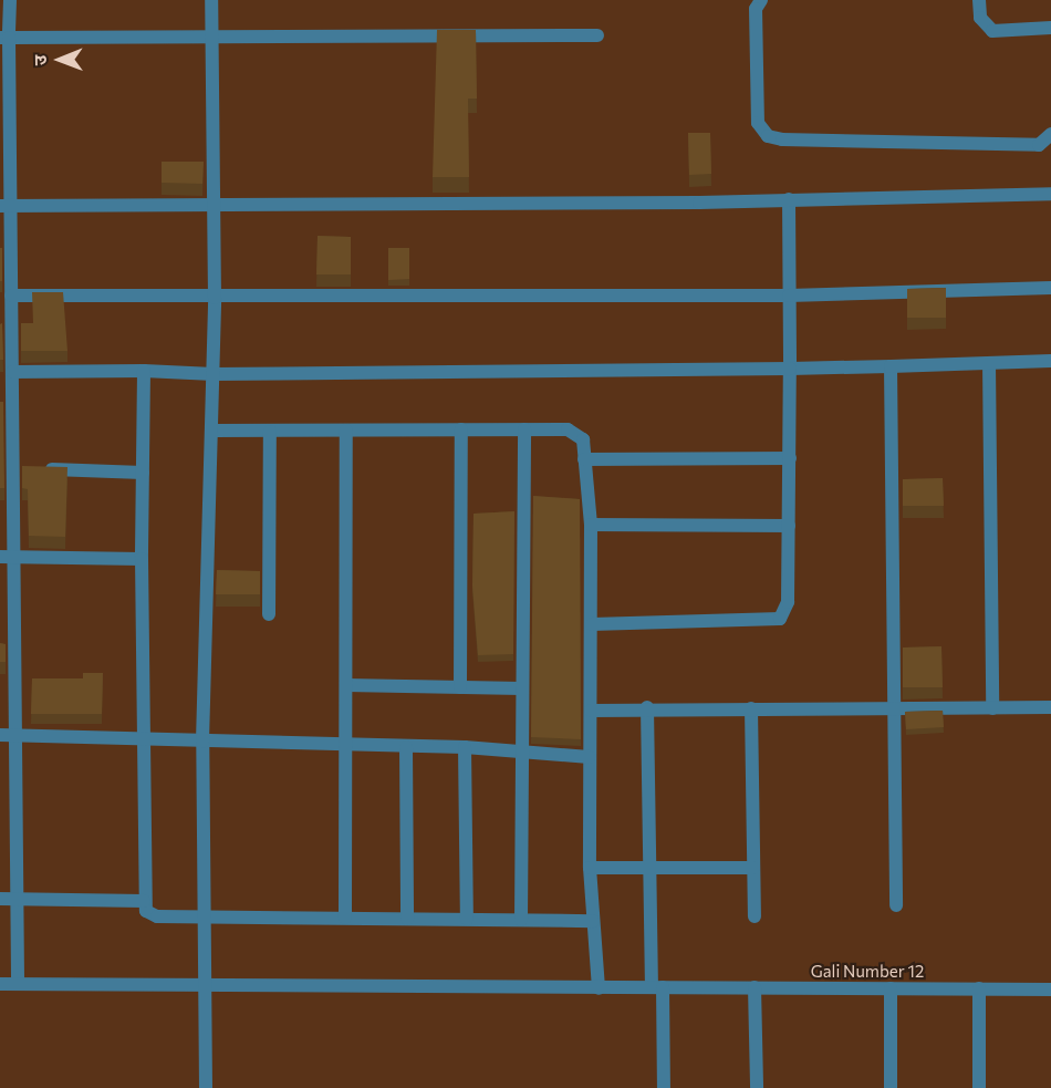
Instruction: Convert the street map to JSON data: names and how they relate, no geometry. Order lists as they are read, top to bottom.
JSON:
{
  "streets": {
    "street": ["Gali Number 12"]
  },
  "north": "left"
}
